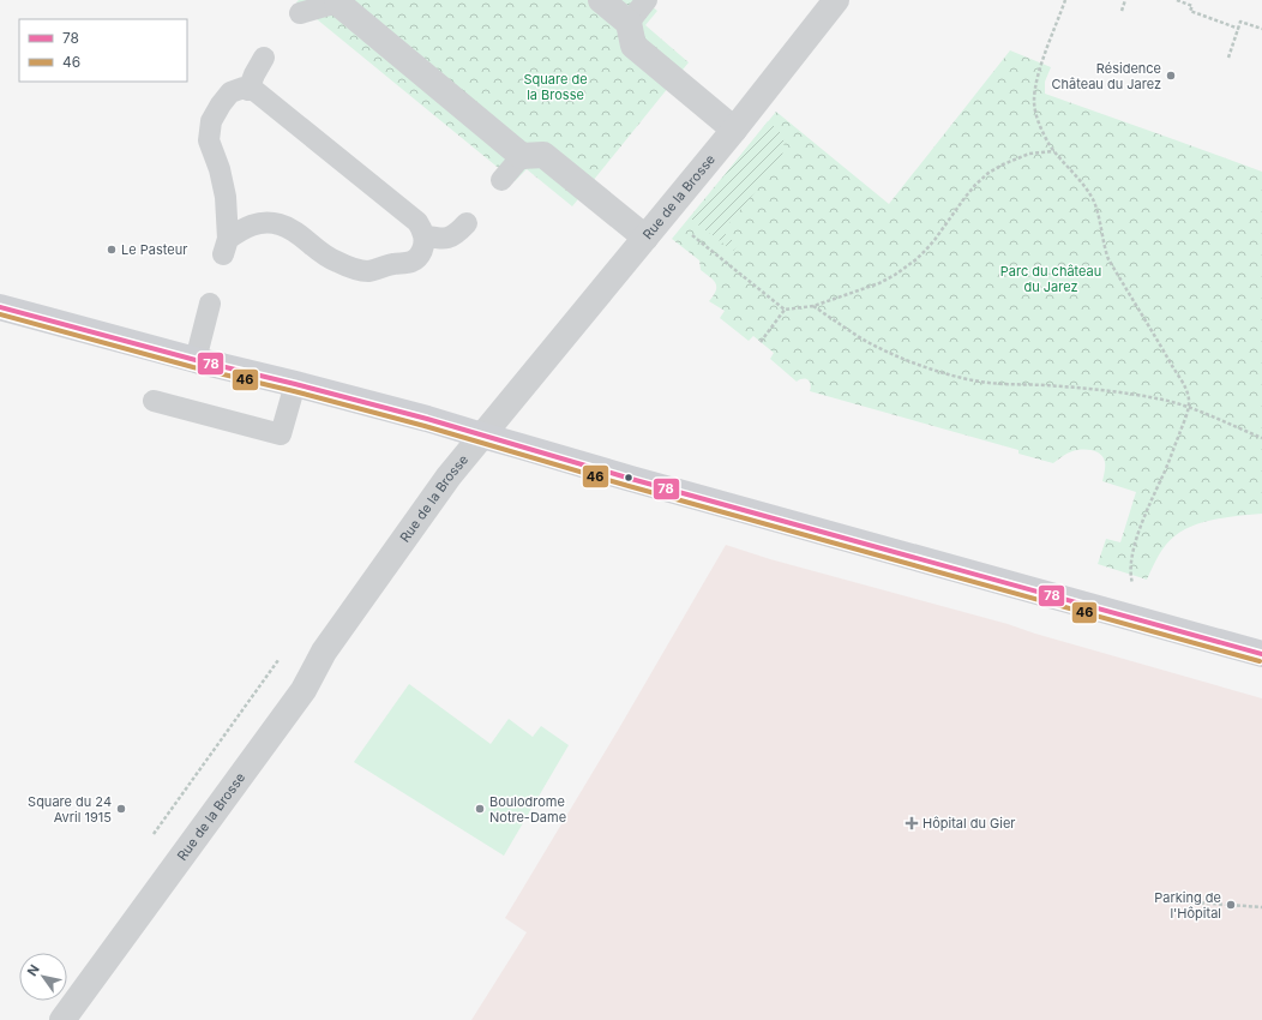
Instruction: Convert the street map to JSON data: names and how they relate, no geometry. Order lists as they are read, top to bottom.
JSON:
{
  "streets": {
    "street": ["Rue de la Brosse"]
  },
  "parks": ["Square de la Brosse", "Parc du château du Jarez"],
  "places": {
    "other": [
      "Résidence Château du Jarez",
      "Le Pasteur",
      "Square du 24 Avril 1915",
      "Boulodrome Notre-Dame",
      "Parking de l'Hôpital"
    ],
    "health": ["Hôpital du Gier"]
  },
  "lines": ["transit line 78", "transit line 46"],
  "legend": ["78", "46"],
  "north": "top left"
}
